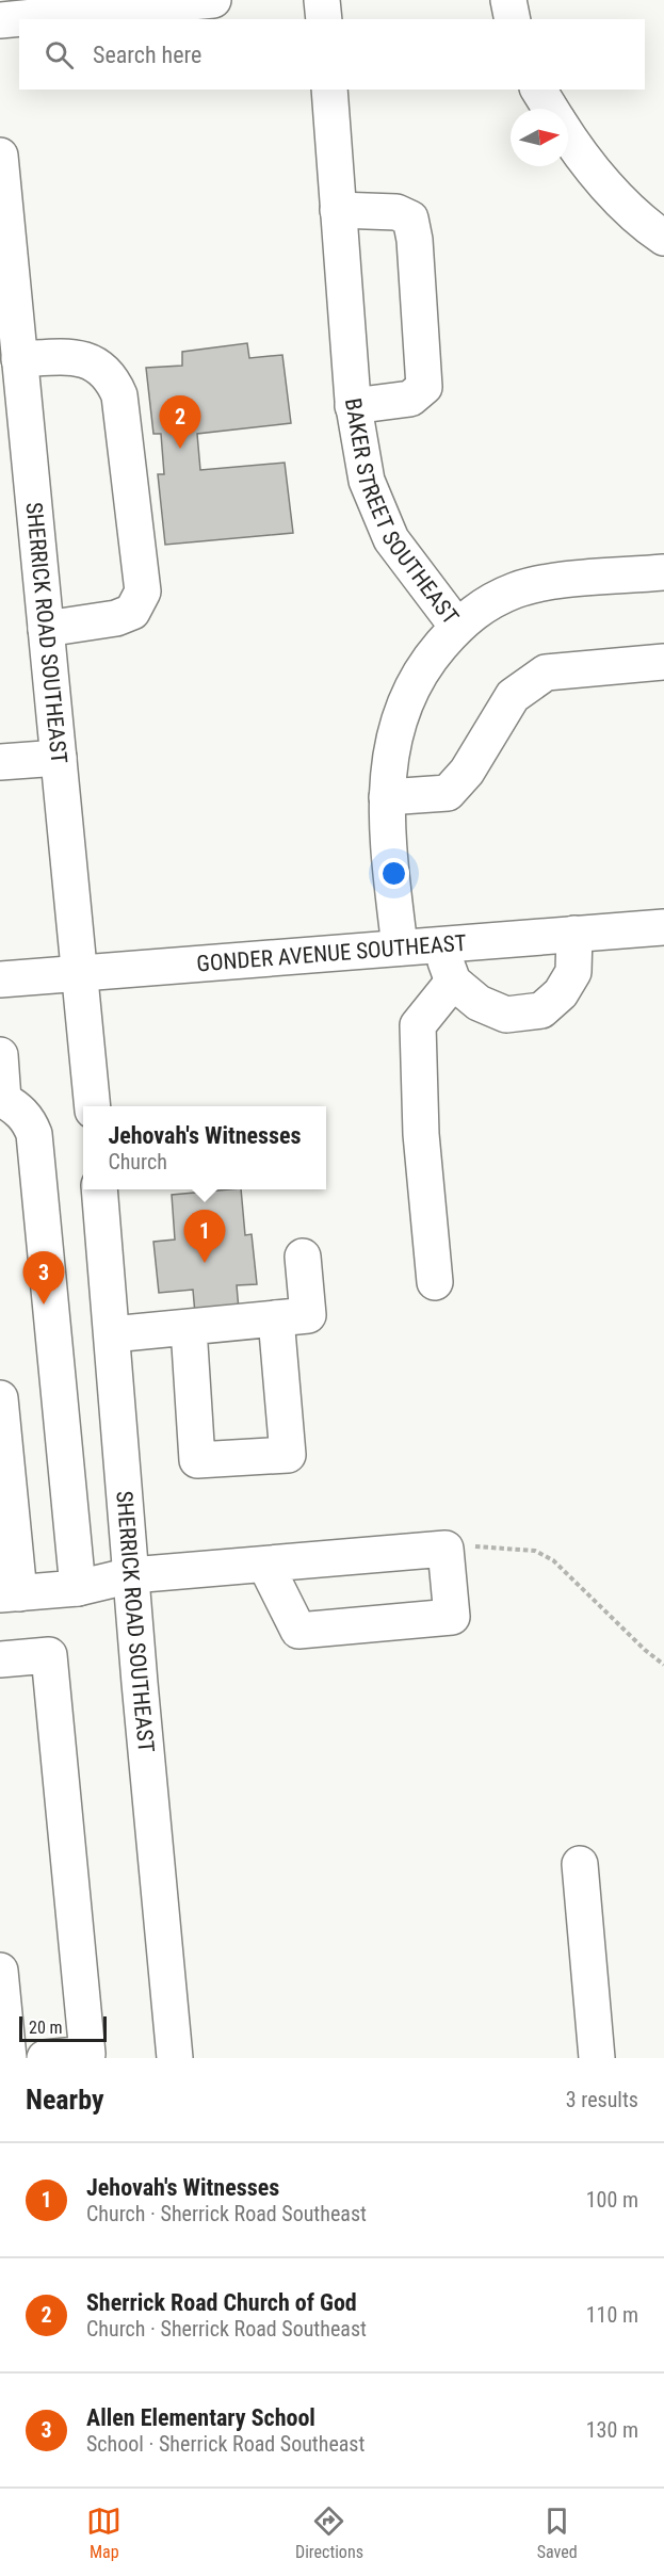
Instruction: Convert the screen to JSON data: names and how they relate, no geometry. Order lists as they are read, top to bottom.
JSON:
{
  "streets": {
    "street": ["BAKER STREET SOUTHEAST", "SHERRICK ROAD SOUTHEAST", "GONDER AVENUE SOUTHEAST"]
  },
  "crossings": [
    ["BAKER STREET SOUTHEAST", "GONDER AVENUE SOUTHEAST"],
    ["SHERRICK ROAD SOUTHEAST", "GONDER AVENUE SOUTHEAST"]
  ],
  "scale_bar": "20 m",
  "north": "right",
  "page": {
    "search": "Search here",
    "pins": ["2", "1", "3"],
    "popup": ["Jehovah's Witnesses", "Church"],
    "scale": "20 m",
    "heading": ["Nearby", "3 results"],
    "list": [
      {
        "mark": "1",
        "name": "Jehovah's Witnesses",
        "note": "Church · Sherrick Road Southeast",
        "value": "100 m"
      },
      {
        "mark": "2",
        "name": "Sherrick Road Church of God",
        "note": "Church · Sherrick Road Southeast",
        "value": "110 m"
      },
      {
        "mark": "3",
        "name": "Allen Elementary School",
        "note": "School · Sherrick Road Southeast",
        "value": "130 m"
      }
    ],
    "nav": ["Map", "Directions", "Saved"]
  }
}
